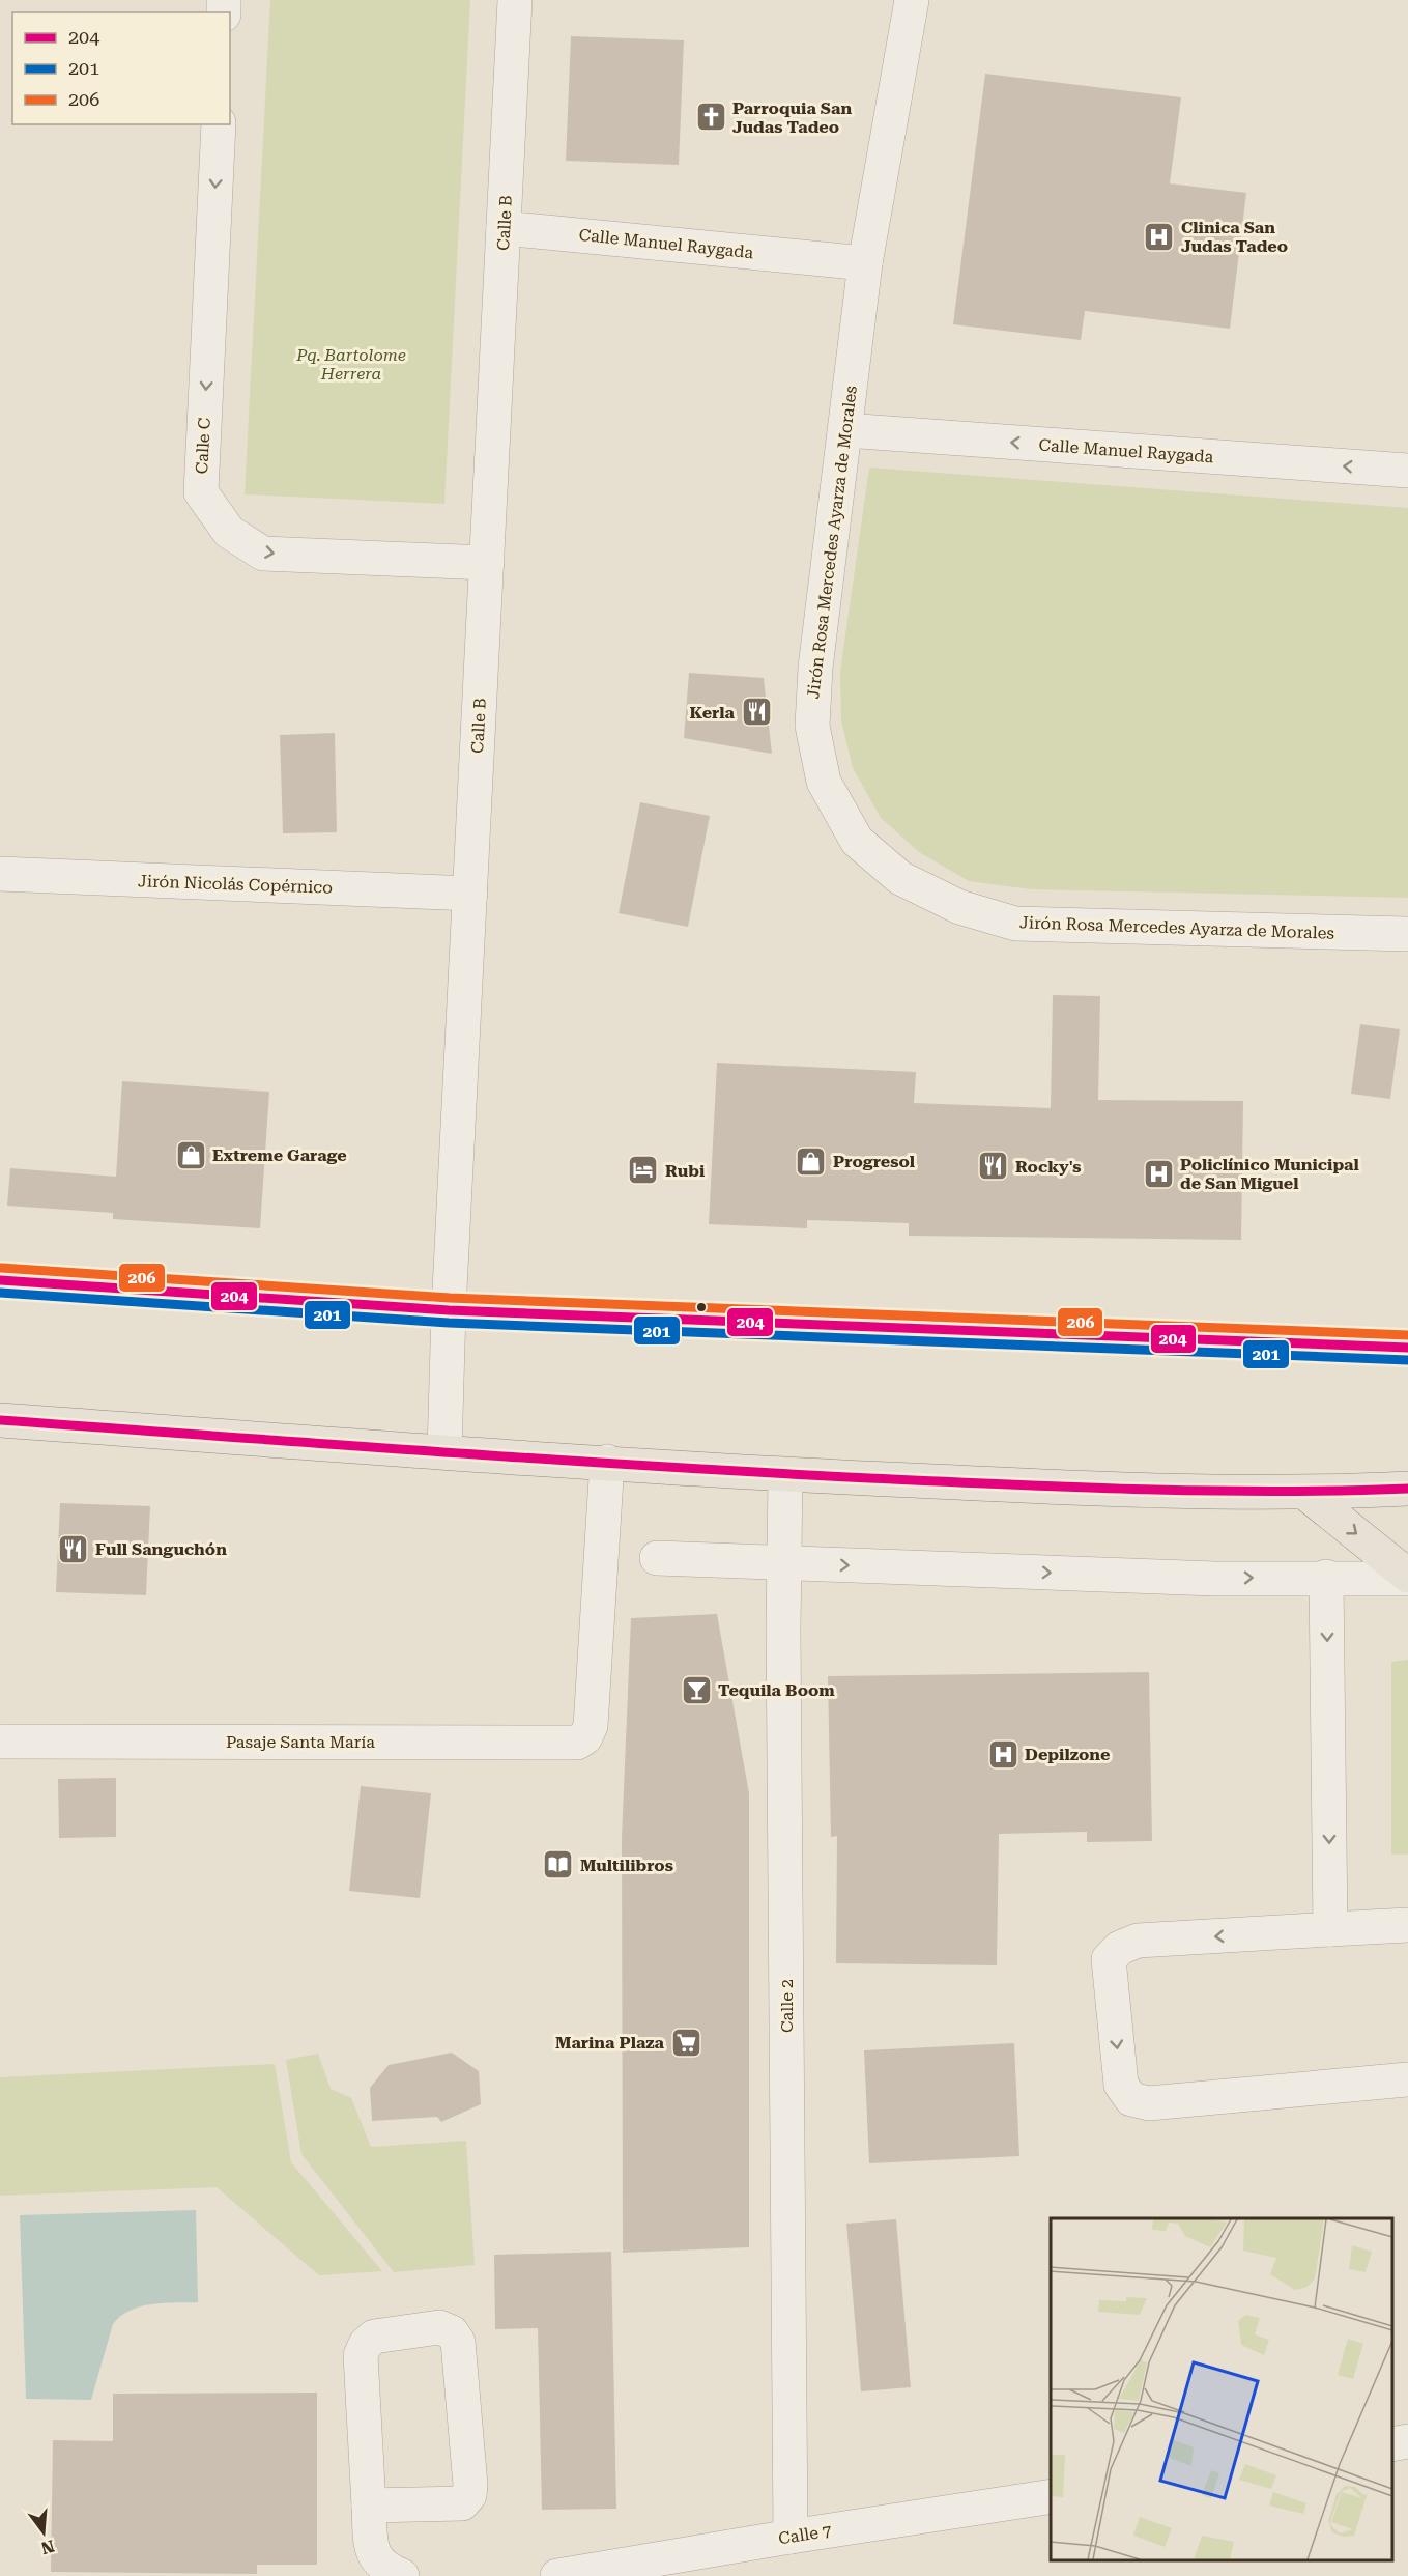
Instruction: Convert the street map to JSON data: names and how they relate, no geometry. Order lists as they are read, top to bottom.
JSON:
{
  "streets": {
    "street": [
      "Calle B",
      "Calle Manuel Raygada",
      "Calle C",
      "Jirón Rosa Mercedes Ayarza de Morales",
      "Jirón Nicolás Copérnico",
      "Pasaje Santa María",
      "Calle 2",
      "Calle 7"
    ]
  },
  "crossings": [
    ["Calle B", "Calle Manuel Raygada"],
    ["Calle B", "Calle C"],
    ["Calle B", "Jirón Nicolás Copérnico"],
    ["Calle Manuel Raygada", "Jirón Rosa Mercedes Ayarza de Morales"],
    ["Calle 2", "Calle 7"]
  ],
  "one_way": ["Calle Manuel Raygada"],
  "parks": ["Pq. Bartolome Herrera"],
  "places": {
    "church": ["Parroquia San Judas Tadeo"],
    "hospital": ["Clinica San Judas Tadeo", "Policlínico Municipal de San Miguel", "Depilzone"],
    "restaurant": ["Kerla", "Rocky's", "Full Sanguchón"],
    "shop": ["Extreme Garage", "Progresol"],
    "hotel": ["Rubi"],
    "bar": ["Tequila Boom"],
    "library": ["Multilibros"],
    "supermarket": ["Marina Plaza"]
  },
  "lines": ["transit line 206", "transit line 204", "transit line 201"],
  "legend": ["204", "201", "206"],
  "north": "bottom"
}
